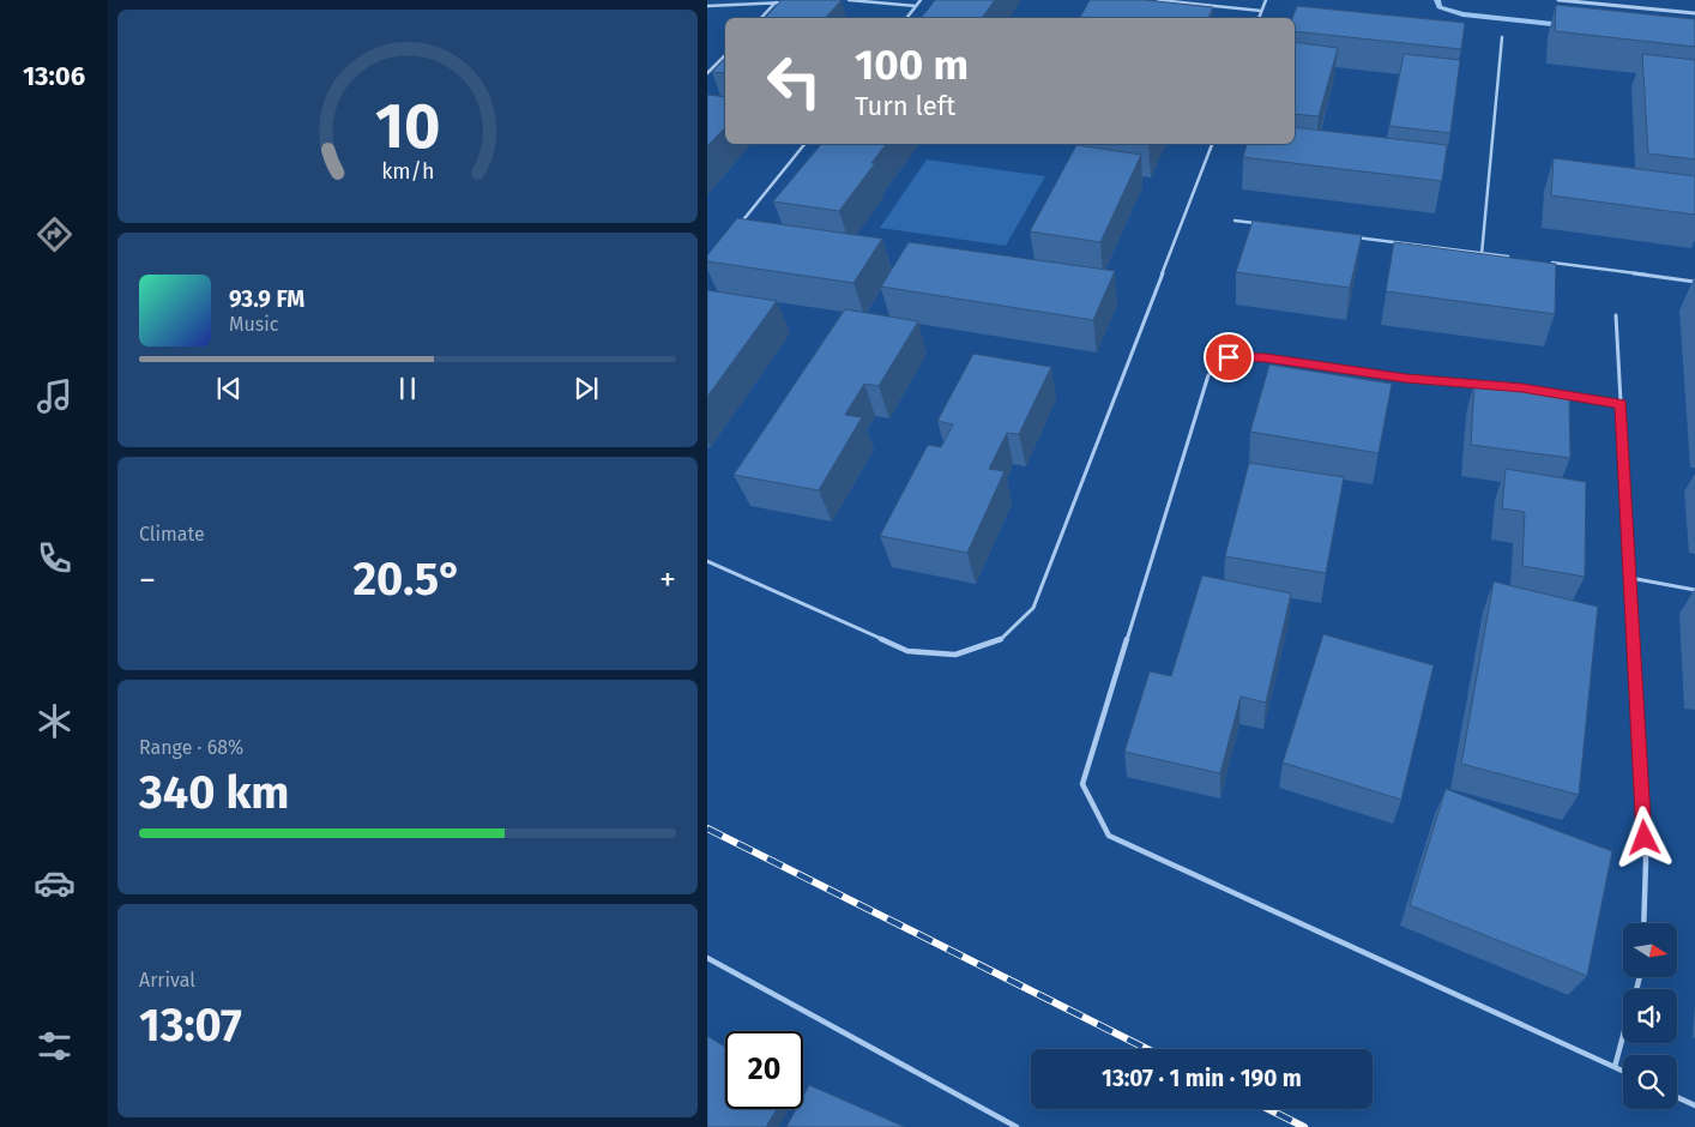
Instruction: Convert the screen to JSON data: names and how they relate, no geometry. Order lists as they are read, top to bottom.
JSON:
{
  "north": "right",
  "page": {
    "tabs": "13:06",
    "turn": ["100 m", "Turn left"],
    "song": ["93.9 FM", "Music"],
    "tile": [
      "Climate",
      ["Range · 68%", "340 km"],
      ["Arrival", "13:07"]
    ],
    "heat": ["−", "20.5°", "+"],
    "limit": "20",
    "trip": "13:07 · 1 min · 190 m",
    "gauge": ["10", "km/h"]
  }
}
